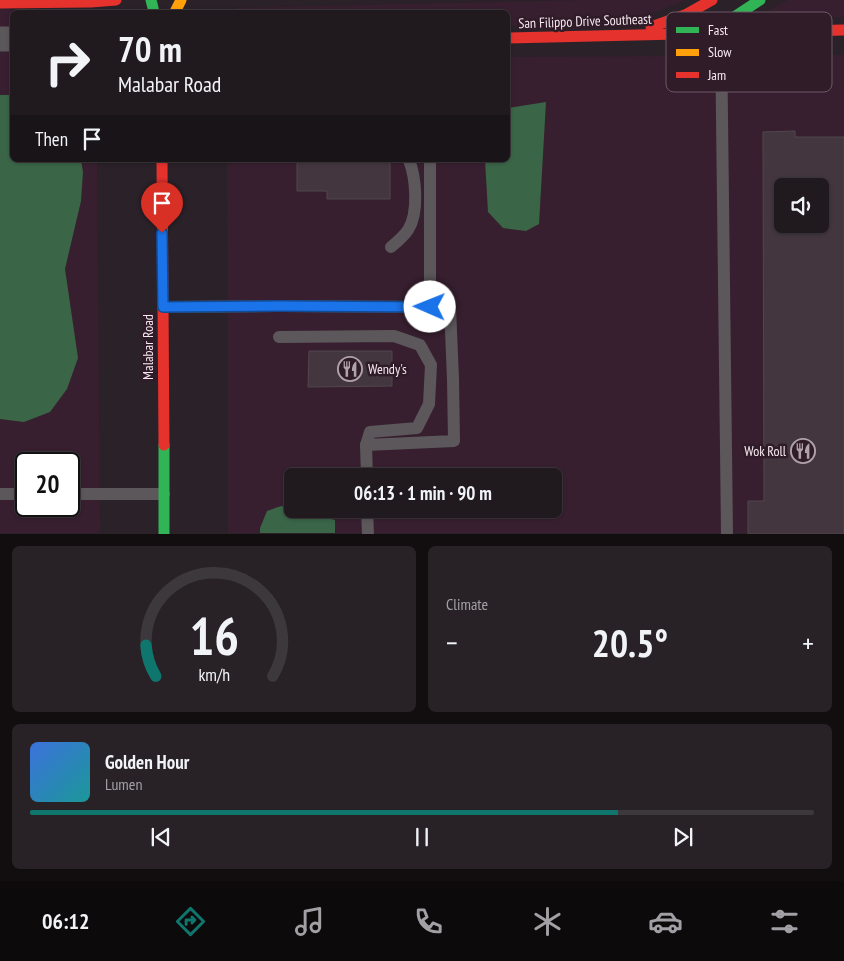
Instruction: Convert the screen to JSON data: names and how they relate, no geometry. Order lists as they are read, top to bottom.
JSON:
{
  "streets": {
    "street": ["San Filippo Drive Southeast", "Malabar Road"]
  },
  "places": {
    "restaurant": ["Wendy's", "Wok Roll"]
  },
  "legend": ["Fast", "Slow", "Jam"],
  "page": {
    "turn": ["70 m", "Malabar Road"],
    "then": "Then",
    "limit": "20",
    "trip": "06:13 · 1 min · 90 m",
    "tile": "Climate",
    "heat": ["−", "20.5°", "+"],
    "song": ["Golden Hour", "Lumen"],
    "tabs": "06:12",
    "gauge": ["16", "km/h"]
  }
}
